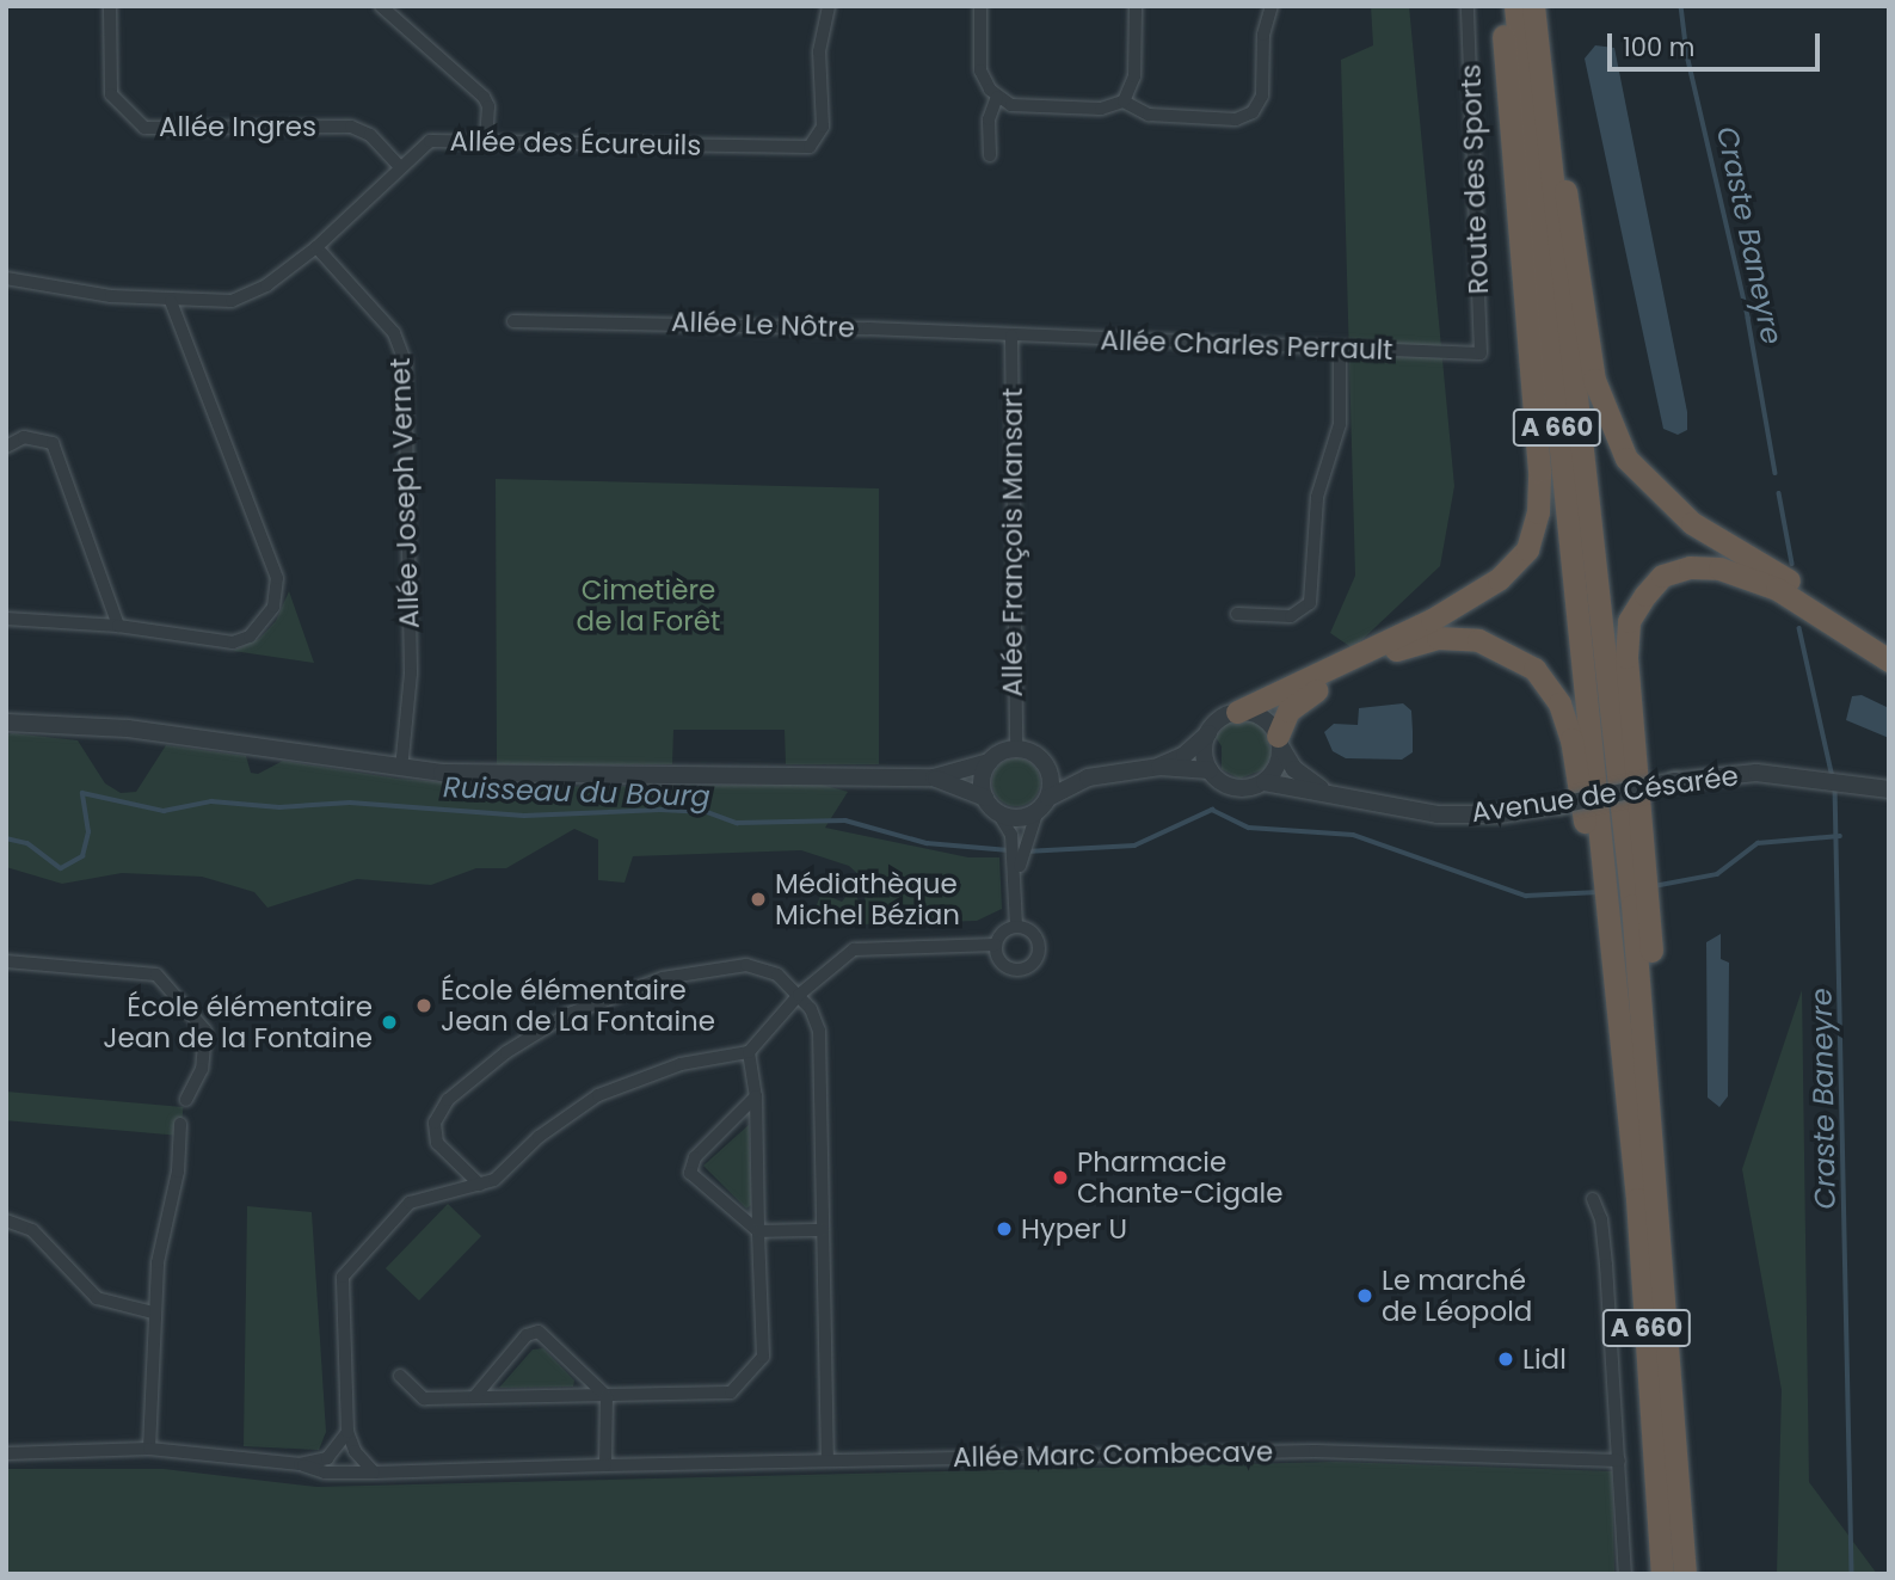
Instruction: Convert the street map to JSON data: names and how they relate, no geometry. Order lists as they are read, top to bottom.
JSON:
{
  "streets": {
    "highway": ["A 660"],
    "street": [
      "Allée Ingres",
      "Allée des Écureuils",
      "Route des Sports",
      "Allée Le Nôtre",
      "Allée Charles Perrault",
      "Allée Joseph Vernet",
      "Allée François Mansart",
      "Avenue de Césarée",
      "Allée Marc Combecave"
    ]
  },
  "crossings": [
    ["Allée Ingres", "Allée des Écureuils"],
    ["Allée des Écureuils", "Allée Joseph Vernet"],
    ["Route des Sports", "Allée Charles Perrault"],
    ["Allée Le Nôtre", "Allée Charles Perrault"],
    ["Allée Le Nôtre", "Allée François Mansart"],
    ["Allée Charles Perrault", "Allée François Mansart"]
  ],
  "water": ["Craste Baneyre", "Ruisseau du Bourg"],
  "parks": ["Cimetière de la Forêt"],
  "places": [
    "Médiathèque Michel Bézian",
    "École élémentaire Jean de La Fontaine",
    "École élémentaire Jean de la Fontaine",
    "Pharmacie Chante-Cigale",
    "Hyper U",
    "Le marché de Léopold",
    "Lidl"
  ],
  "scale_bar": "100 m"
}
